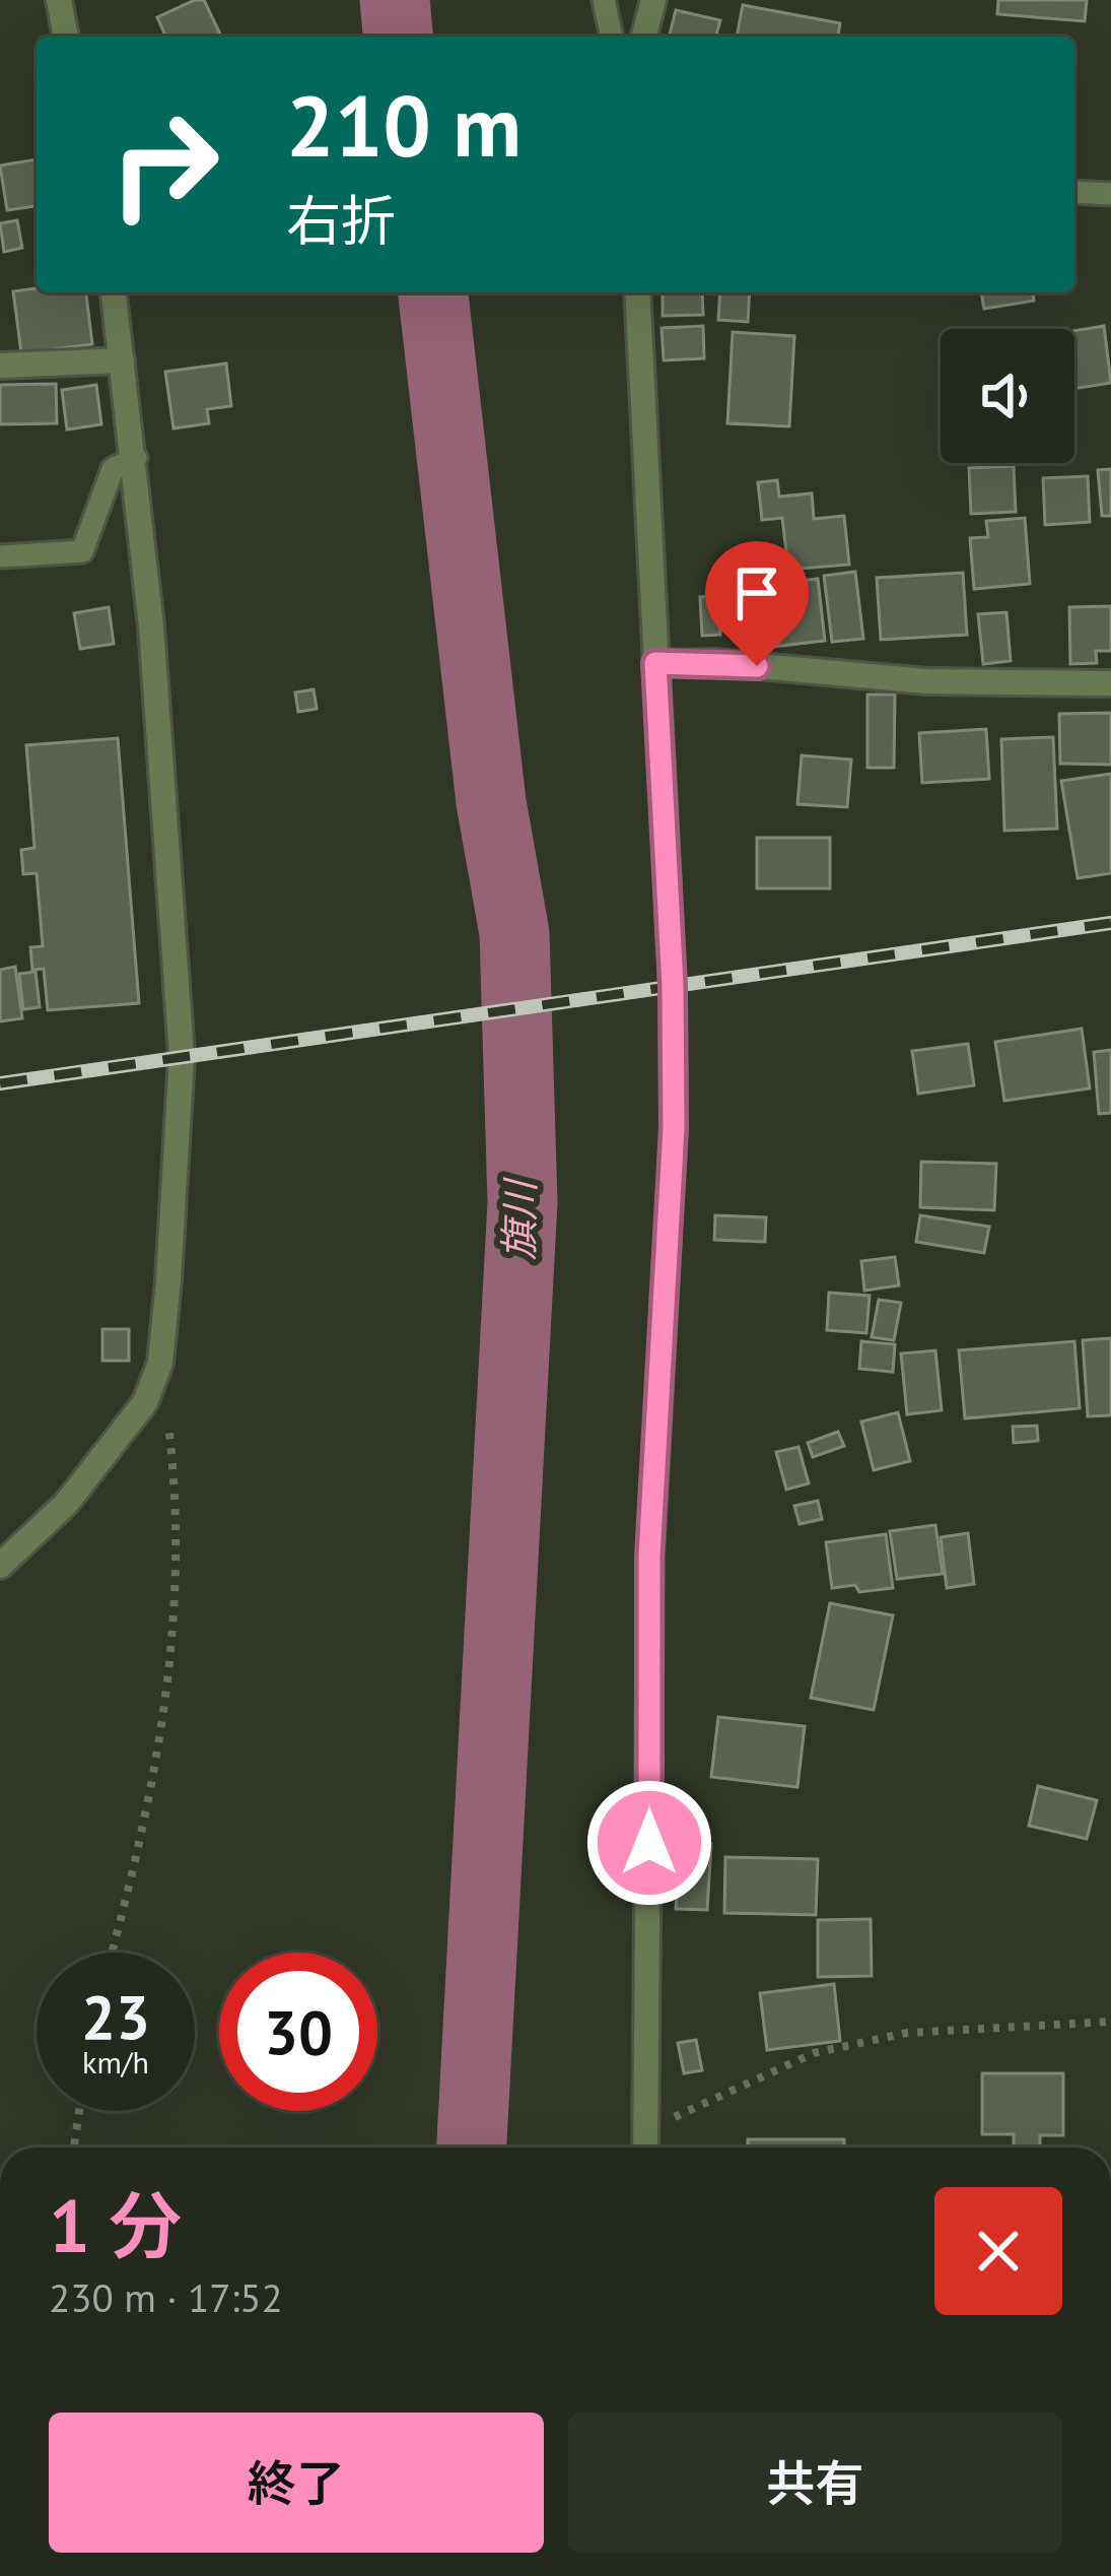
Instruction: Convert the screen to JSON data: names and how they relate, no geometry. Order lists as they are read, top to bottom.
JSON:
{
  "water": ["旗川"],
  "page": {
    "turn": ["210 m", "右折"],
    "speed": "23 km/h",
    "limit": "30",
    "heading": ["1 分", "230 m · 17:52"],
    "buttons": ["終了", "共有"]
  }
}
